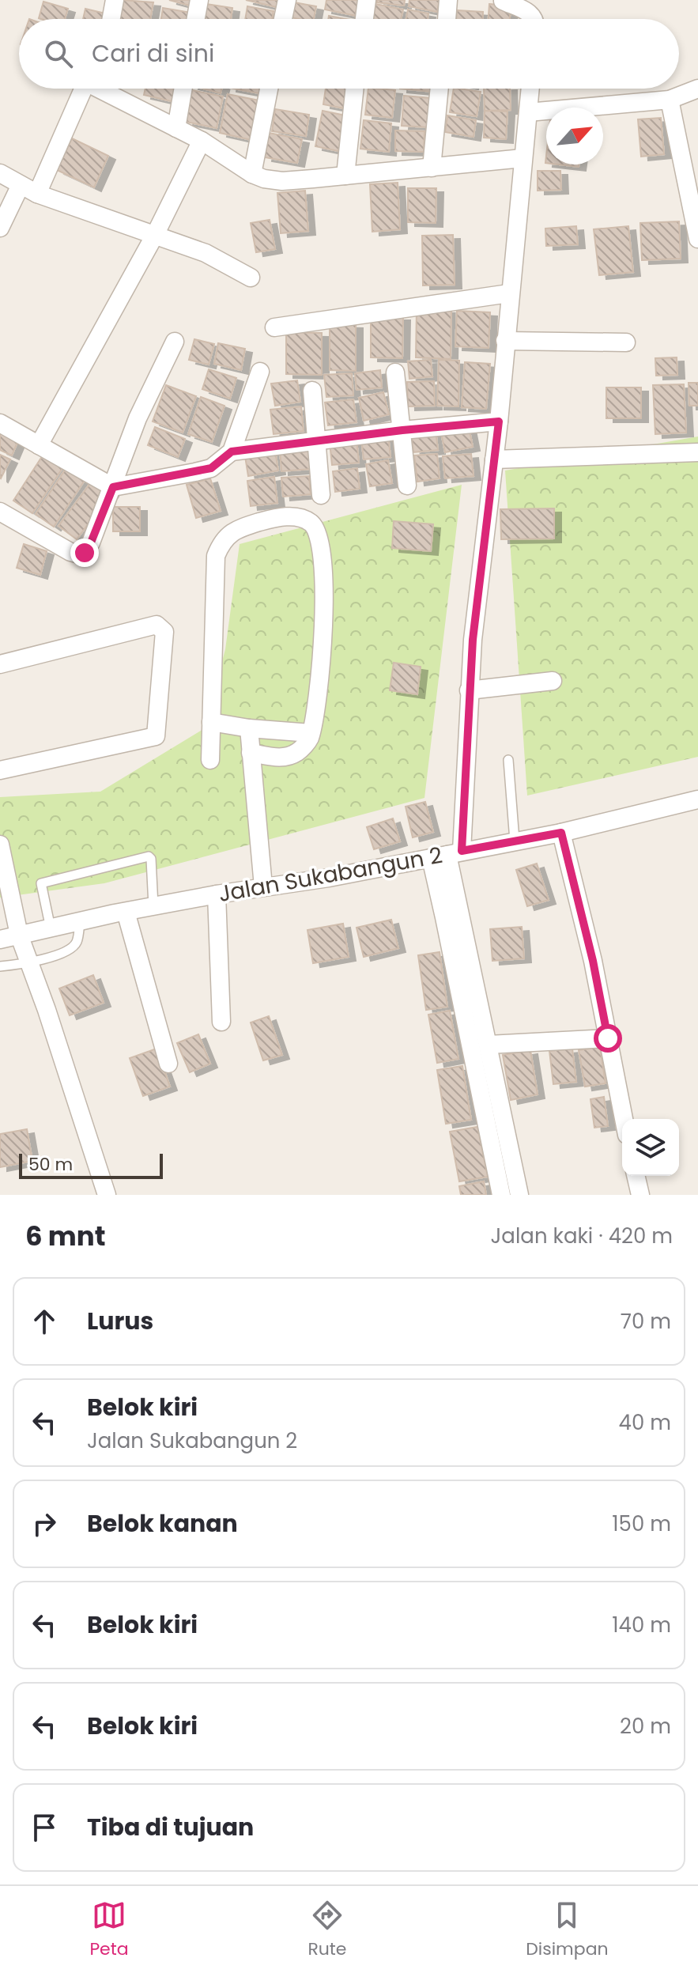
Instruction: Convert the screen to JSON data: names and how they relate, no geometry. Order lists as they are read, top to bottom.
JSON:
{
  "streets": {
    "street": ["Jalan Sukabangun 2"]
  },
  "scale_bar": "50 m",
  "north": "top right",
  "page": {
    "search": "Cari di sini",
    "scale": "50 m",
    "heading": ["6 mnt", "Jalan kaki · 420 m"],
    "list": [
      ["Lurus", "70 m"],
      ["Belok kiri", "Jalan Sukabangun 2", "40 m"],
      ["Belok kanan", "150 m"],
      ["Belok kiri", "140 m"],
      ["Belok kiri", "20 m"],
      "Tiba di tujuan"
    ],
    "nav": ["Peta", "Rute", "Disimpan"]
  }
}
